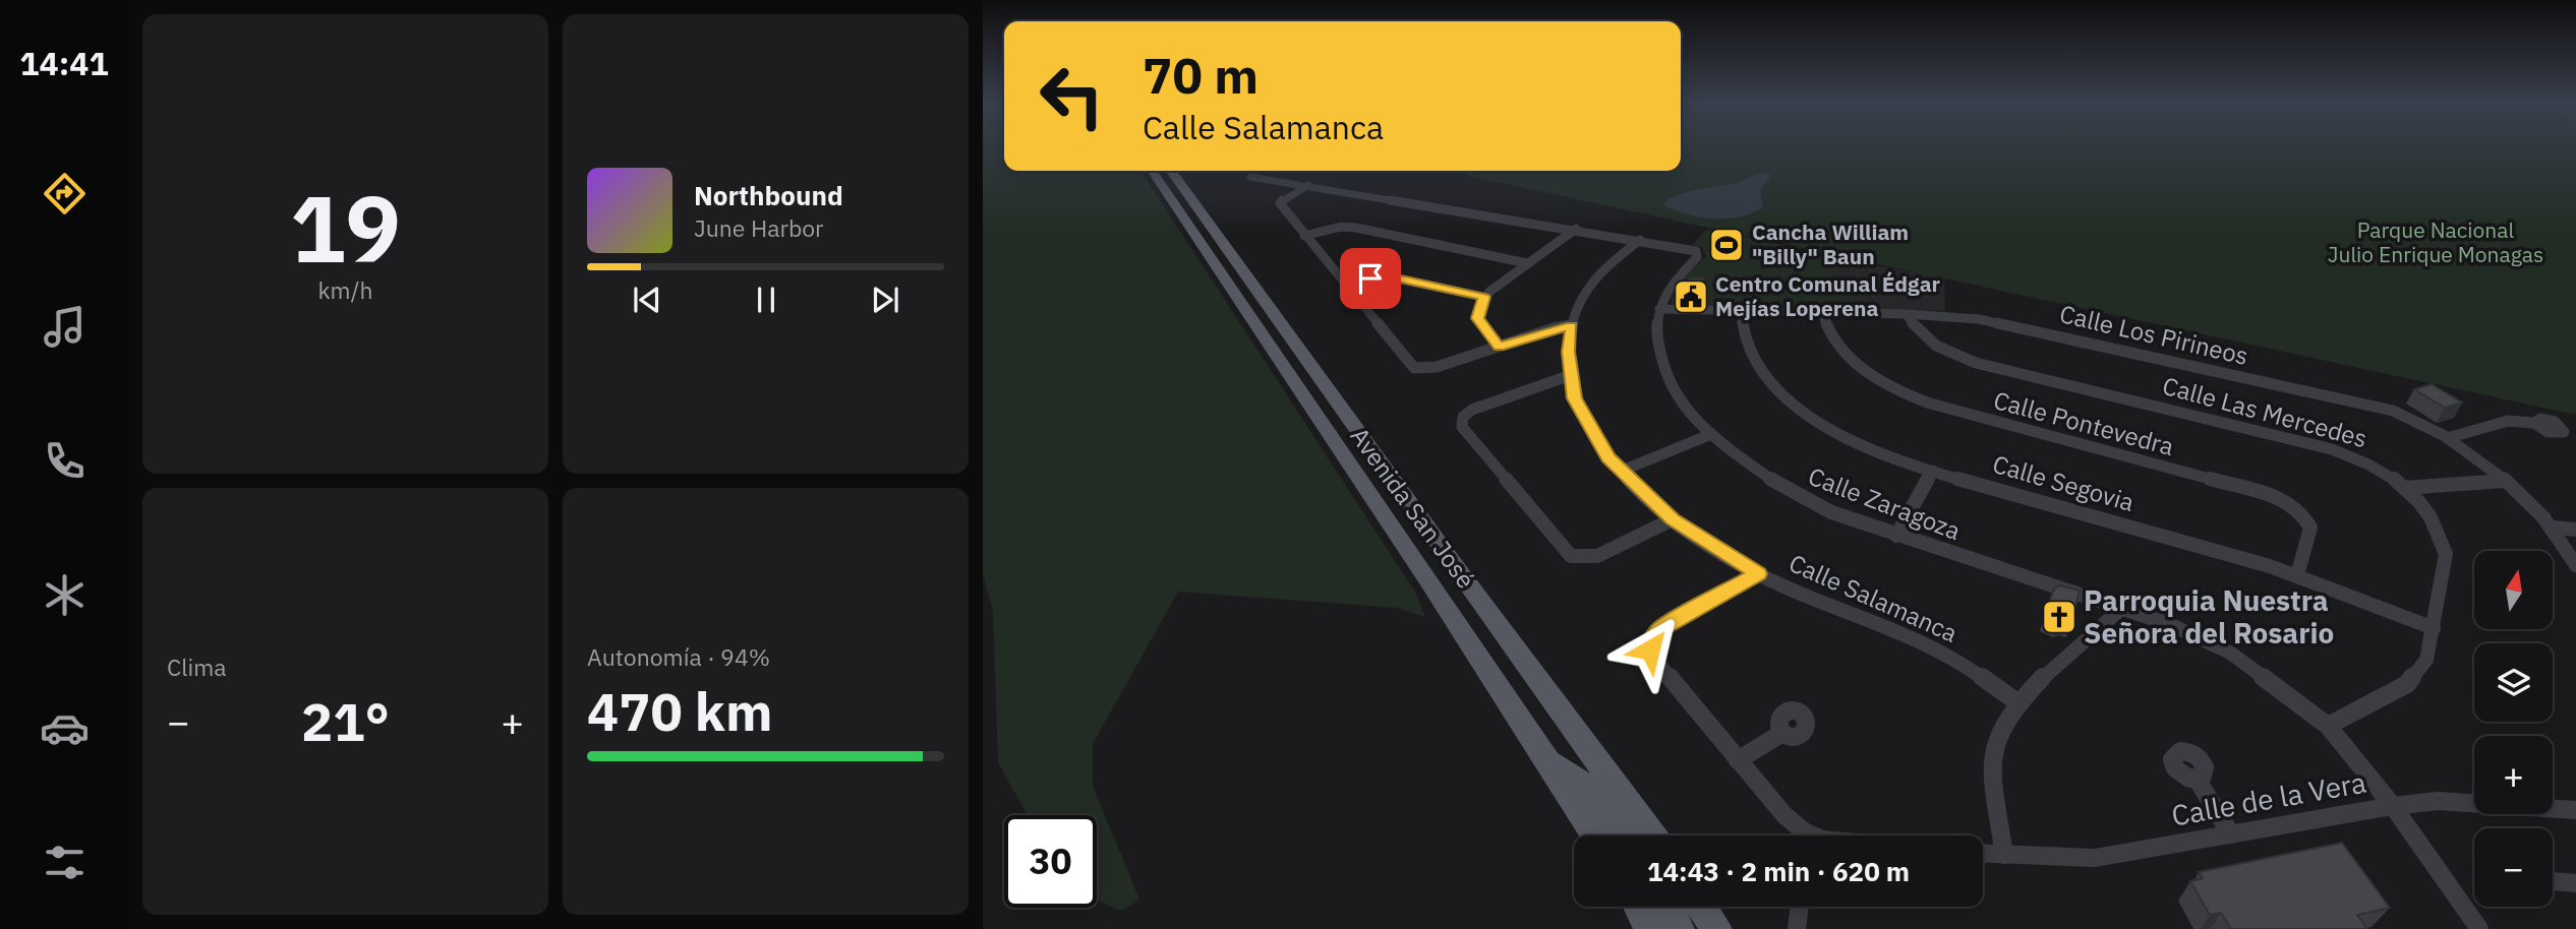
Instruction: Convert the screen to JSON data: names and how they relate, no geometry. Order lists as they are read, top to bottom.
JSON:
{
  "streets": {
    "main road": ["Avenida San José"],
    "street": [
      "Calle Los Pirineos",
      "Calle Las Mercedes",
      "Calle Pontevedra",
      "Calle Segovia",
      "Calle Zaragoza",
      "Calle Salamanca",
      "Calle de la Vera"
    ]
  },
  "crossings": [
    ["Calle Los Pirineos", "Calle Las Mercedes"],
    ["Calle Los Pirineos", "Calle Pontevedra"],
    ["Calle Los Pirineos", "Calle Segovia"],
    ["Calle Los Pirineos", "Calle Zaragoza"],
    ["Calle Las Mercedes", "Calle Segovia"],
    ["Calle Las Mercedes", "Calle Zaragoza"],
    ["Calle Pontevedra", "Calle Segovia"],
    ["Calle Zaragoza", "Calle de la Vera"]
  ],
  "parks": ["Parque Nacional Julio Enrique Monagas"],
  "places": {
    "sports": ["Cancha William \"Billy\" Baun"],
    "public building": ["Centro Comunal Édgar Mejías Loperena"],
    "church": ["Parroquia Nuestra Señora del Rosario"]
  },
  "north": "top",
  "page": {
    "tabs": "14:41",
    "tile": [
      ["19", "km/h"],
      "Clima",
      ["Autonomía · 94%", "470 km"]
    ],
    "turn": ["70 m", "Calle Salamanca"],
    "song": ["Northbound", "June Harbor"],
    "map_buttons": ["+", "−"],
    "heat": ["−", "21°", "+"],
    "limit": "30",
    "trip": "14:43 · 2 min · 620 m"
  }
}
